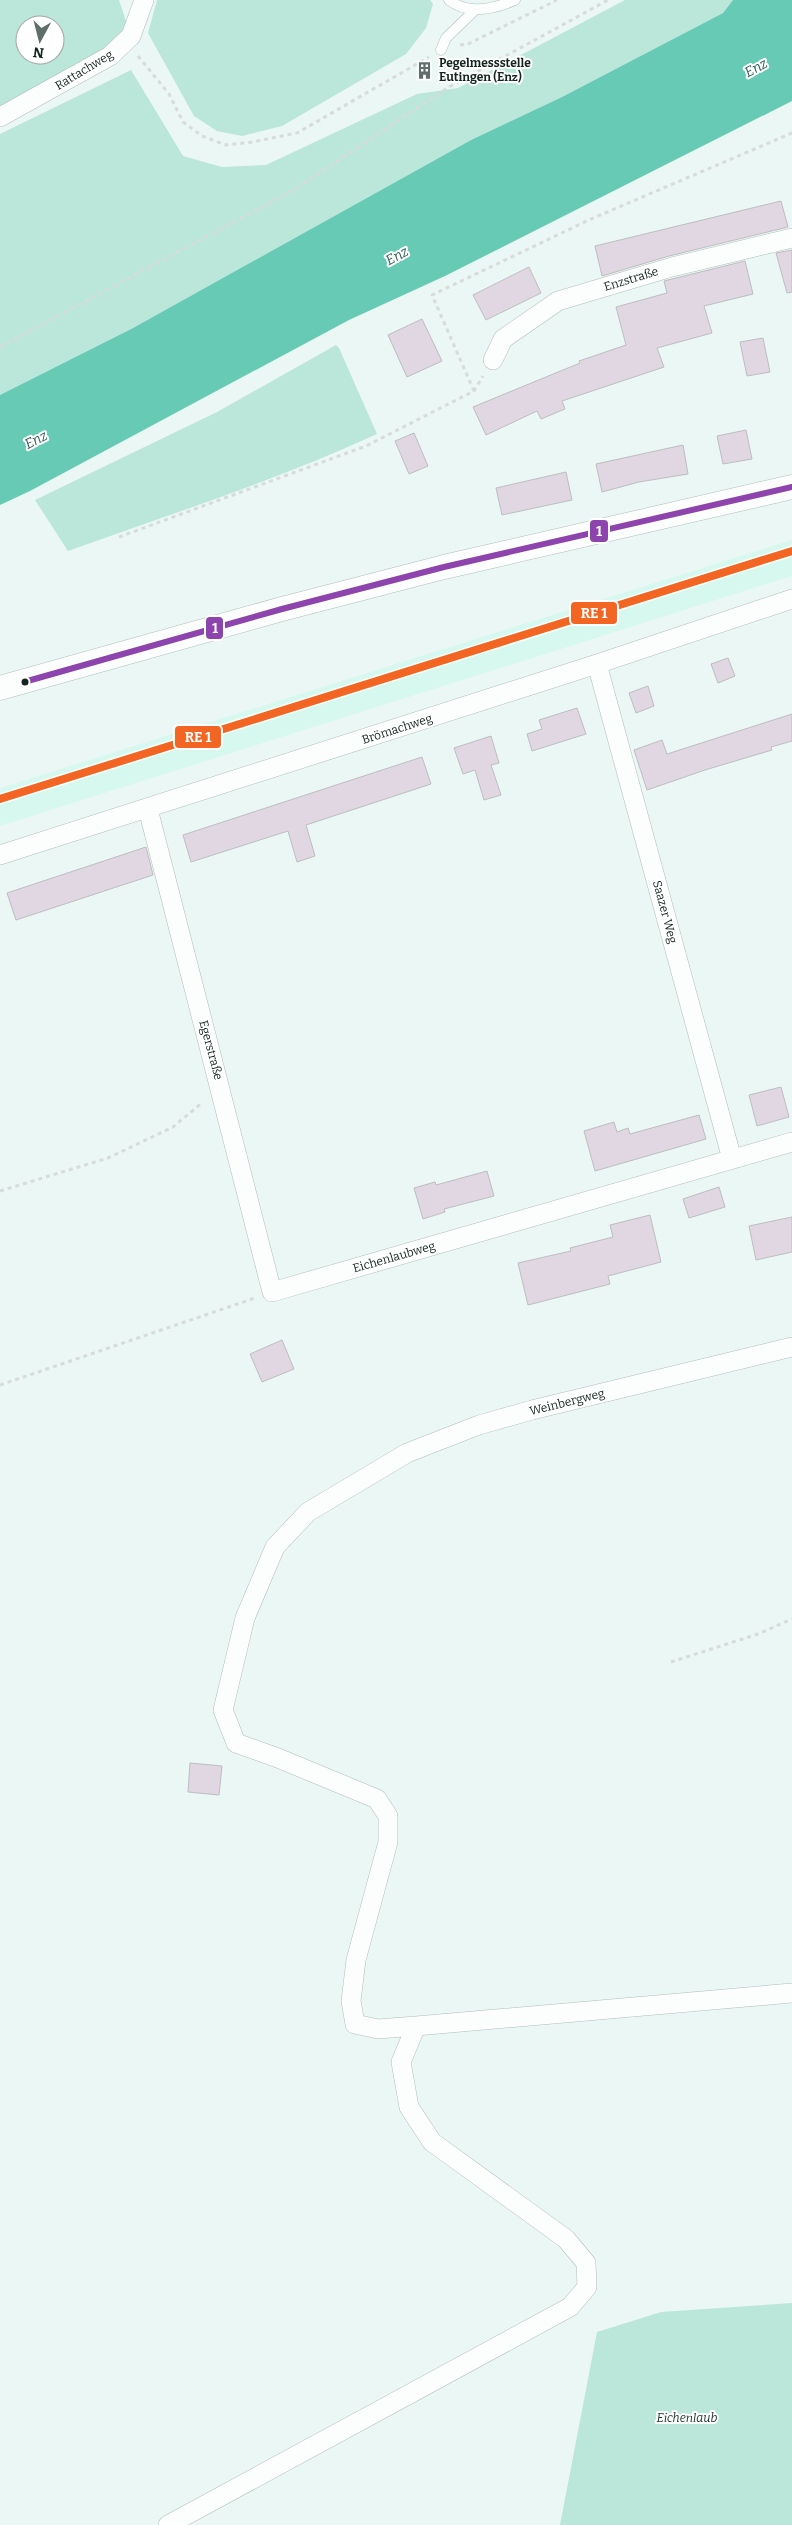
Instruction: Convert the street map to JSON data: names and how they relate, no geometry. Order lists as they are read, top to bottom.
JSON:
{
  "streets": {
    "street": [
      "Rattachweg",
      "Enzstraße",
      "Brömachweg",
      "Saazer Weg",
      "Egerstraße",
      "Eichenlaubweg",
      "Weinbergweg"
    ]
  },
  "crossings": [
    ["Brömachweg", "Saazer Weg"],
    ["Brömachweg", "Egerstraße"],
    ["Saazer Weg", "Eichenlaubweg"],
    ["Egerstraße", "Eichenlaubweg"]
  ],
  "water": ["Enz"],
  "parks": ["Eichenlaub"],
  "places": {
    "building": ["Pegelmessstelle Eutingen (Enz)"]
  },
  "lines": ["transit line 1"],
  "north": "bottom"
}
